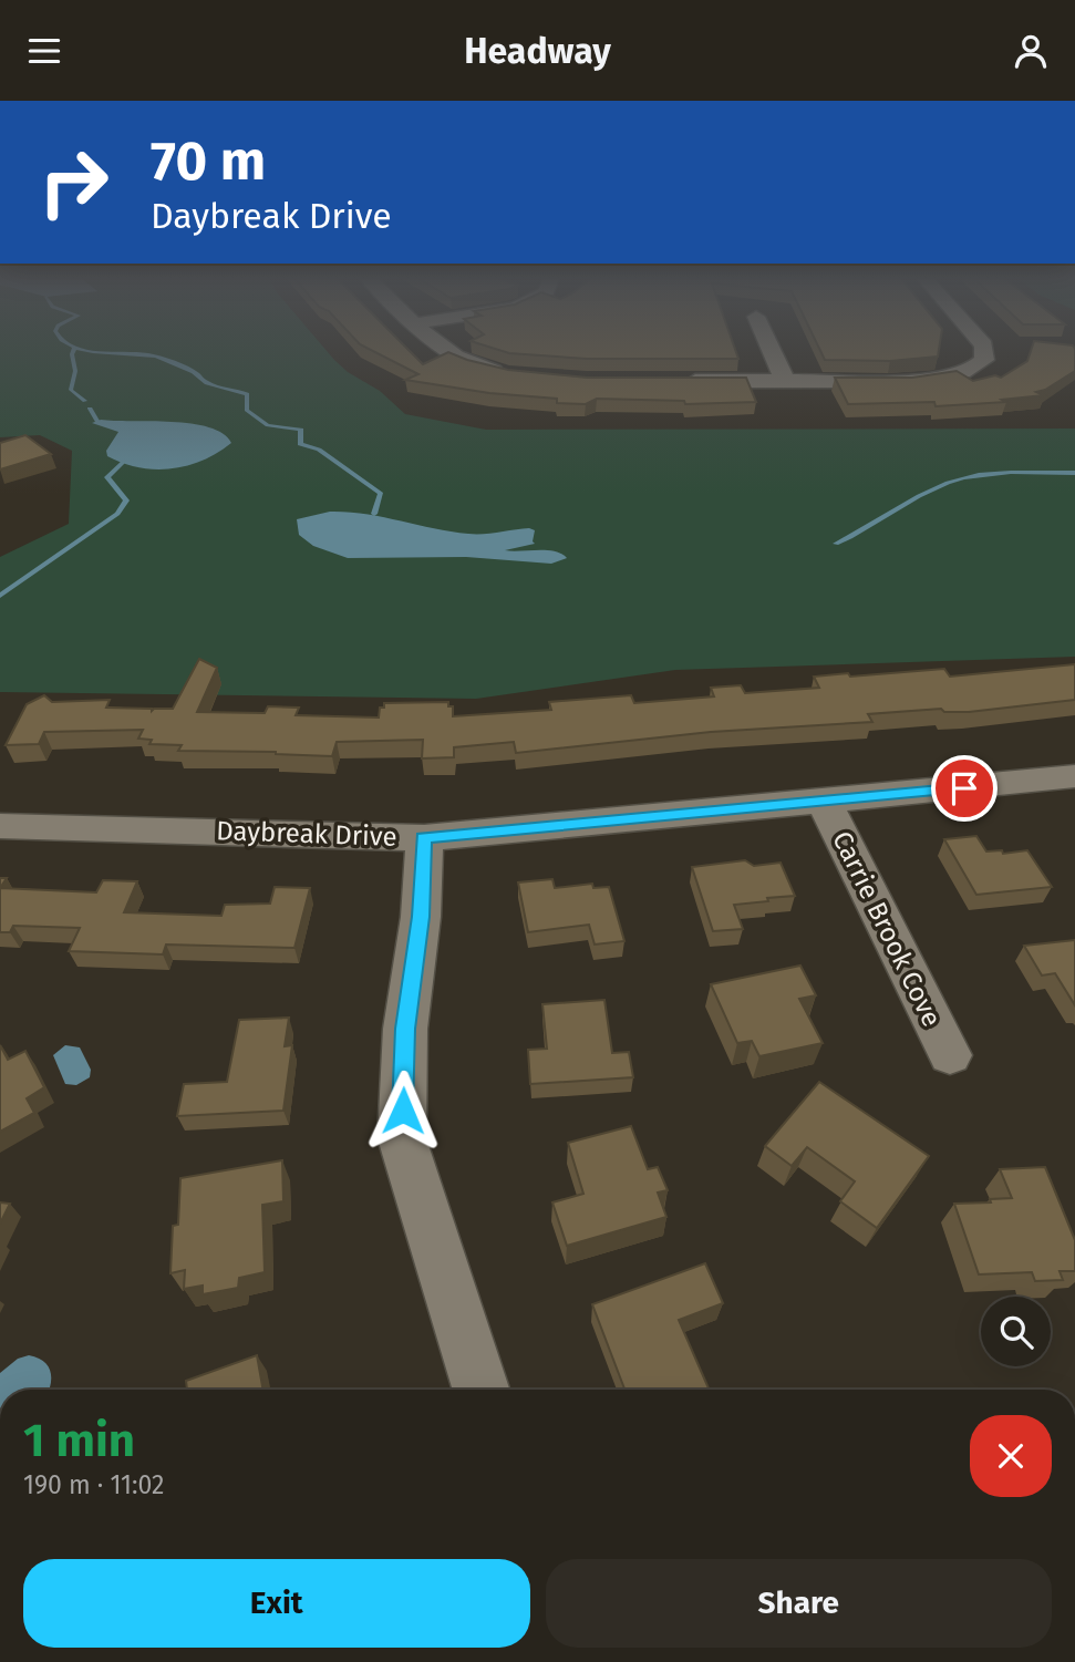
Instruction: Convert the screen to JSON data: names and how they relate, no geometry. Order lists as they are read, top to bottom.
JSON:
{
  "streets": {
    "street": ["Daybreak Drive", "Carrie Brook Cove"]
  },
  "crossings": [
    ["Daybreak Drive", "Carrie Brook Cove"]
  ],
  "page": {
    "header": "Headway",
    "turn": ["70 m", "Daybreak Drive"],
    "heading": ["1 min", "190 m · 11:02"],
    "buttons": ["Exit", "Share"]
  }
}
